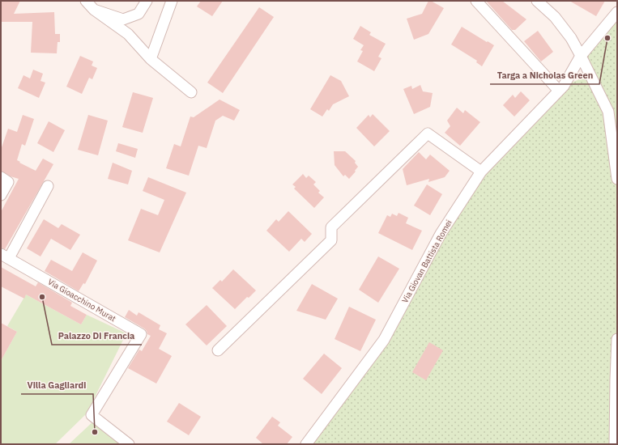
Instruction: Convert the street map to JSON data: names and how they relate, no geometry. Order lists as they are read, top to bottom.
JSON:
{
  "streets": {
    "street": ["Via Giovan Battista Romei", "Via Gioacchino Murat"]
  },
  "places": ["Targa a Nicholas Green", "Palazzo Di Francia", "Villa Gagliardi"]
}
